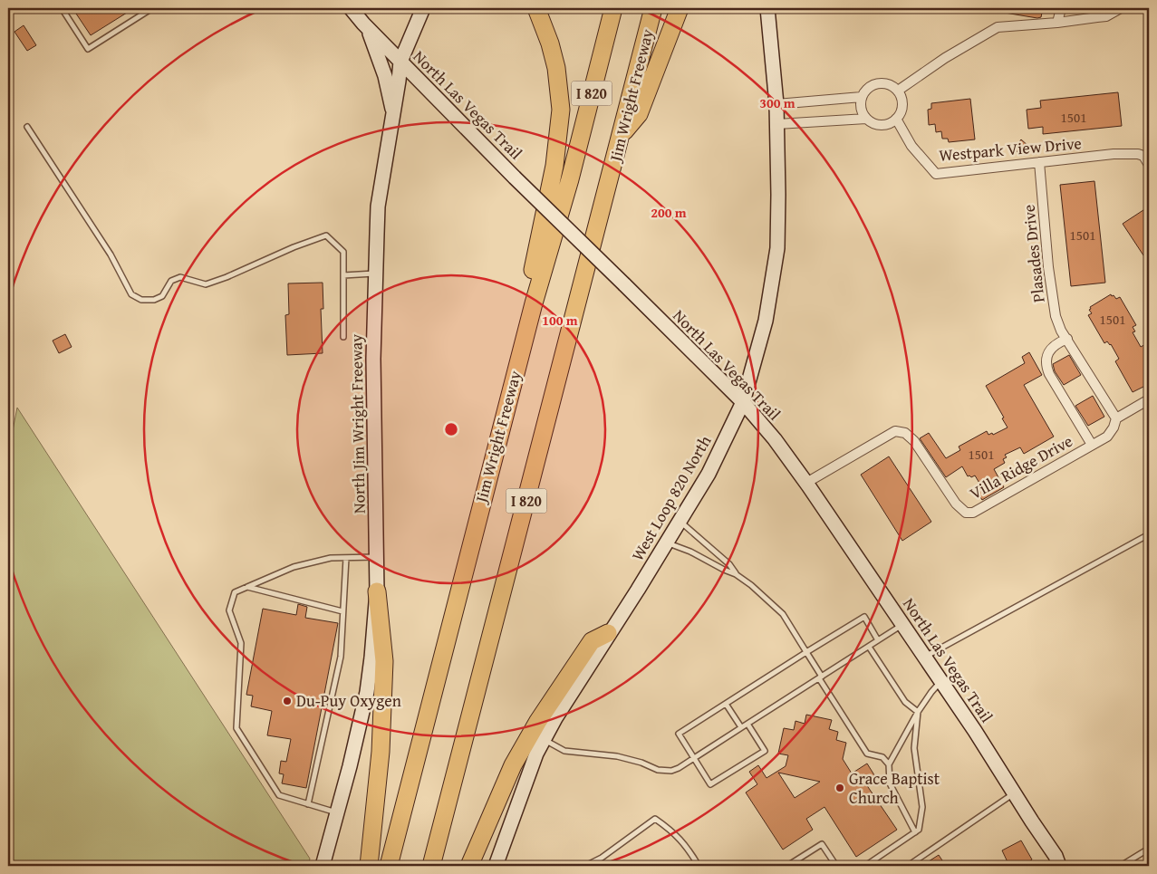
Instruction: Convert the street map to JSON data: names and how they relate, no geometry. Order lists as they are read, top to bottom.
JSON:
{
  "streets": {
    "highway": ["I 820", "Jim Wright Freeway"],
    "street": [
      "North Las Vegas Trail",
      "Westpark View Drive",
      "Plasades Drive",
      "North Jim Wright Freeway",
      "Villa Ridge Drive",
      "West Loop 820 North"
    ]
  },
  "crossings": [
    ["North Las Vegas Trail", "North Jim Wright Freeway"],
    ["North Las Vegas Trail", "Villa Ridge Drive"],
    ["North Las Vegas Trail", "West Loop 820 North"],
    ["Westpark View Drive", "Plasades Drive"],
    ["Plasades Drive", "Villa Ridge Drive"]
  ],
  "places": ["Du-Puy Oxygen", "Grace Baptist Church"],
  "house_numbers": [
    "1501",
    "1501",
    "1501",
    "1501"
  ],
  "rings": ["300 m", "200 m", "100 m"]
}
